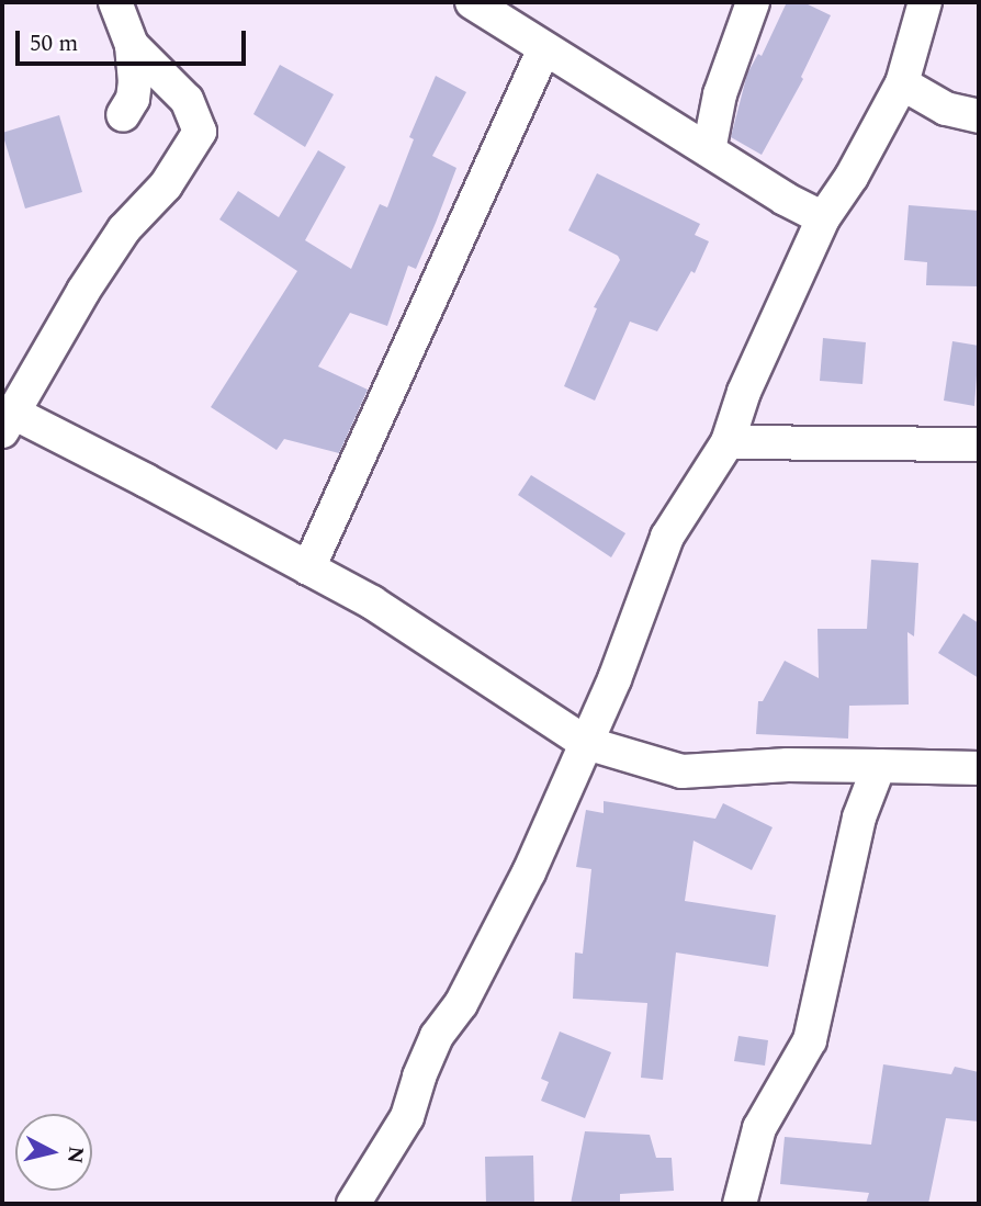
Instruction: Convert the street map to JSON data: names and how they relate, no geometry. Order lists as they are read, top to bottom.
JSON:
{
  "scale_bar": "50 m",
  "north": "right"
}
